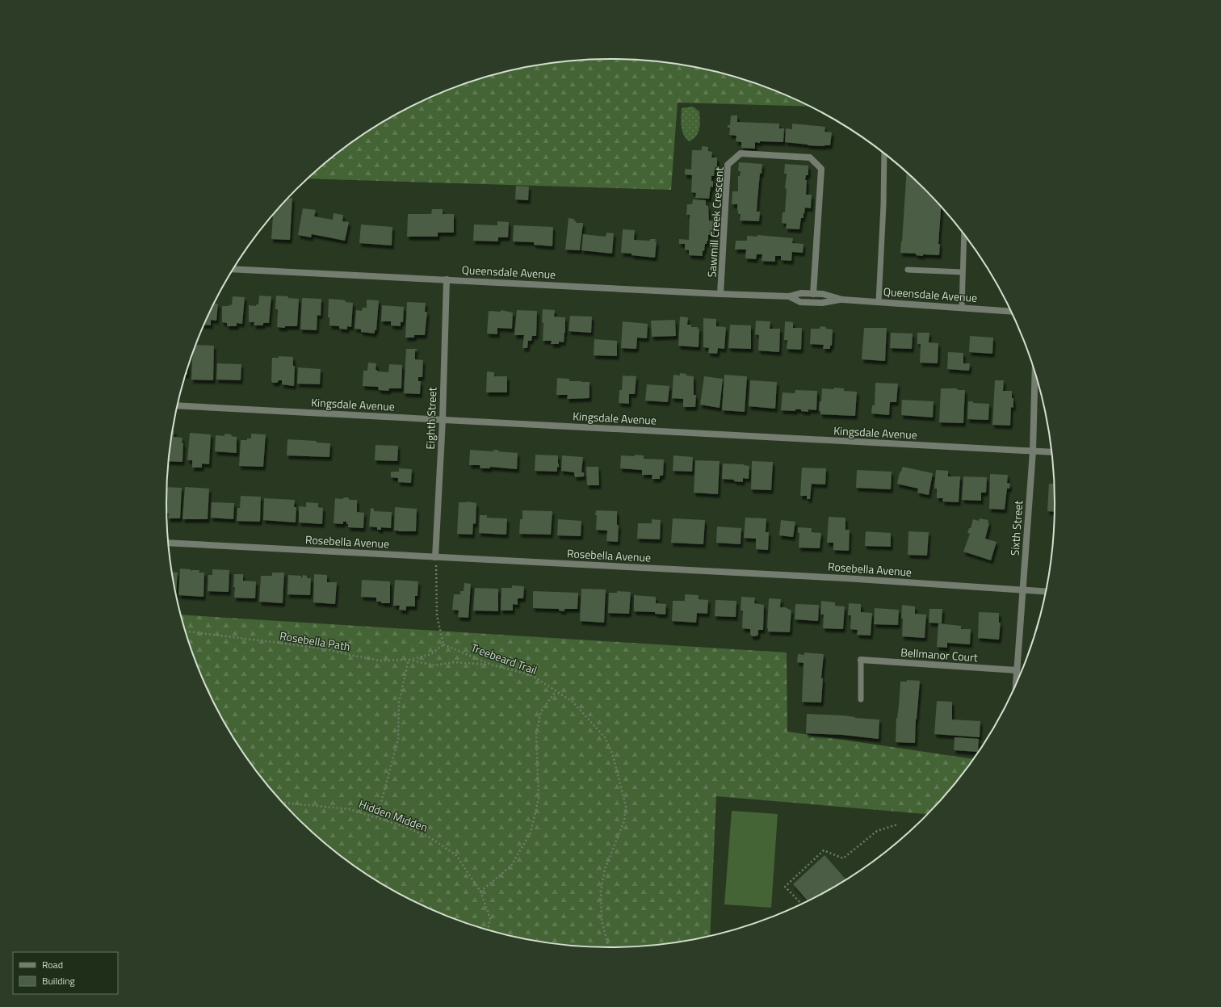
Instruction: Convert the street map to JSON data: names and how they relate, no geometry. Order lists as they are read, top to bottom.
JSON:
{
  "streets": {
    "street": [
      "Sawmill Creek Crescent",
      "Queensdale Avenue",
      "Kingsdale Avenue",
      "Eighth Street",
      "Sixth Street",
      "Rosebella Avenue",
      "Bellmanor Court"
    ],
    "path": ["Rosebella Path", "Treebeard Trail", "Hidden Midden"]
  },
  "crossings": [
    ["Sawmill Creek Crescent", "Queensdale Avenue"],
    ["Queensdale Avenue", "Eighth Street"],
    ["Kingsdale Avenue", "Eighth Street"],
    ["Kingsdale Avenue", "Sixth Street"],
    ["Eighth Street", "Rosebella Avenue"],
    ["Sixth Street", "Rosebella Avenue"],
    ["Sixth Street", "Bellmanor Court"],
    ["Rosebella Path", "Treebeard Trail"]
  ],
  "legend": ["Road", "Building"]
}
